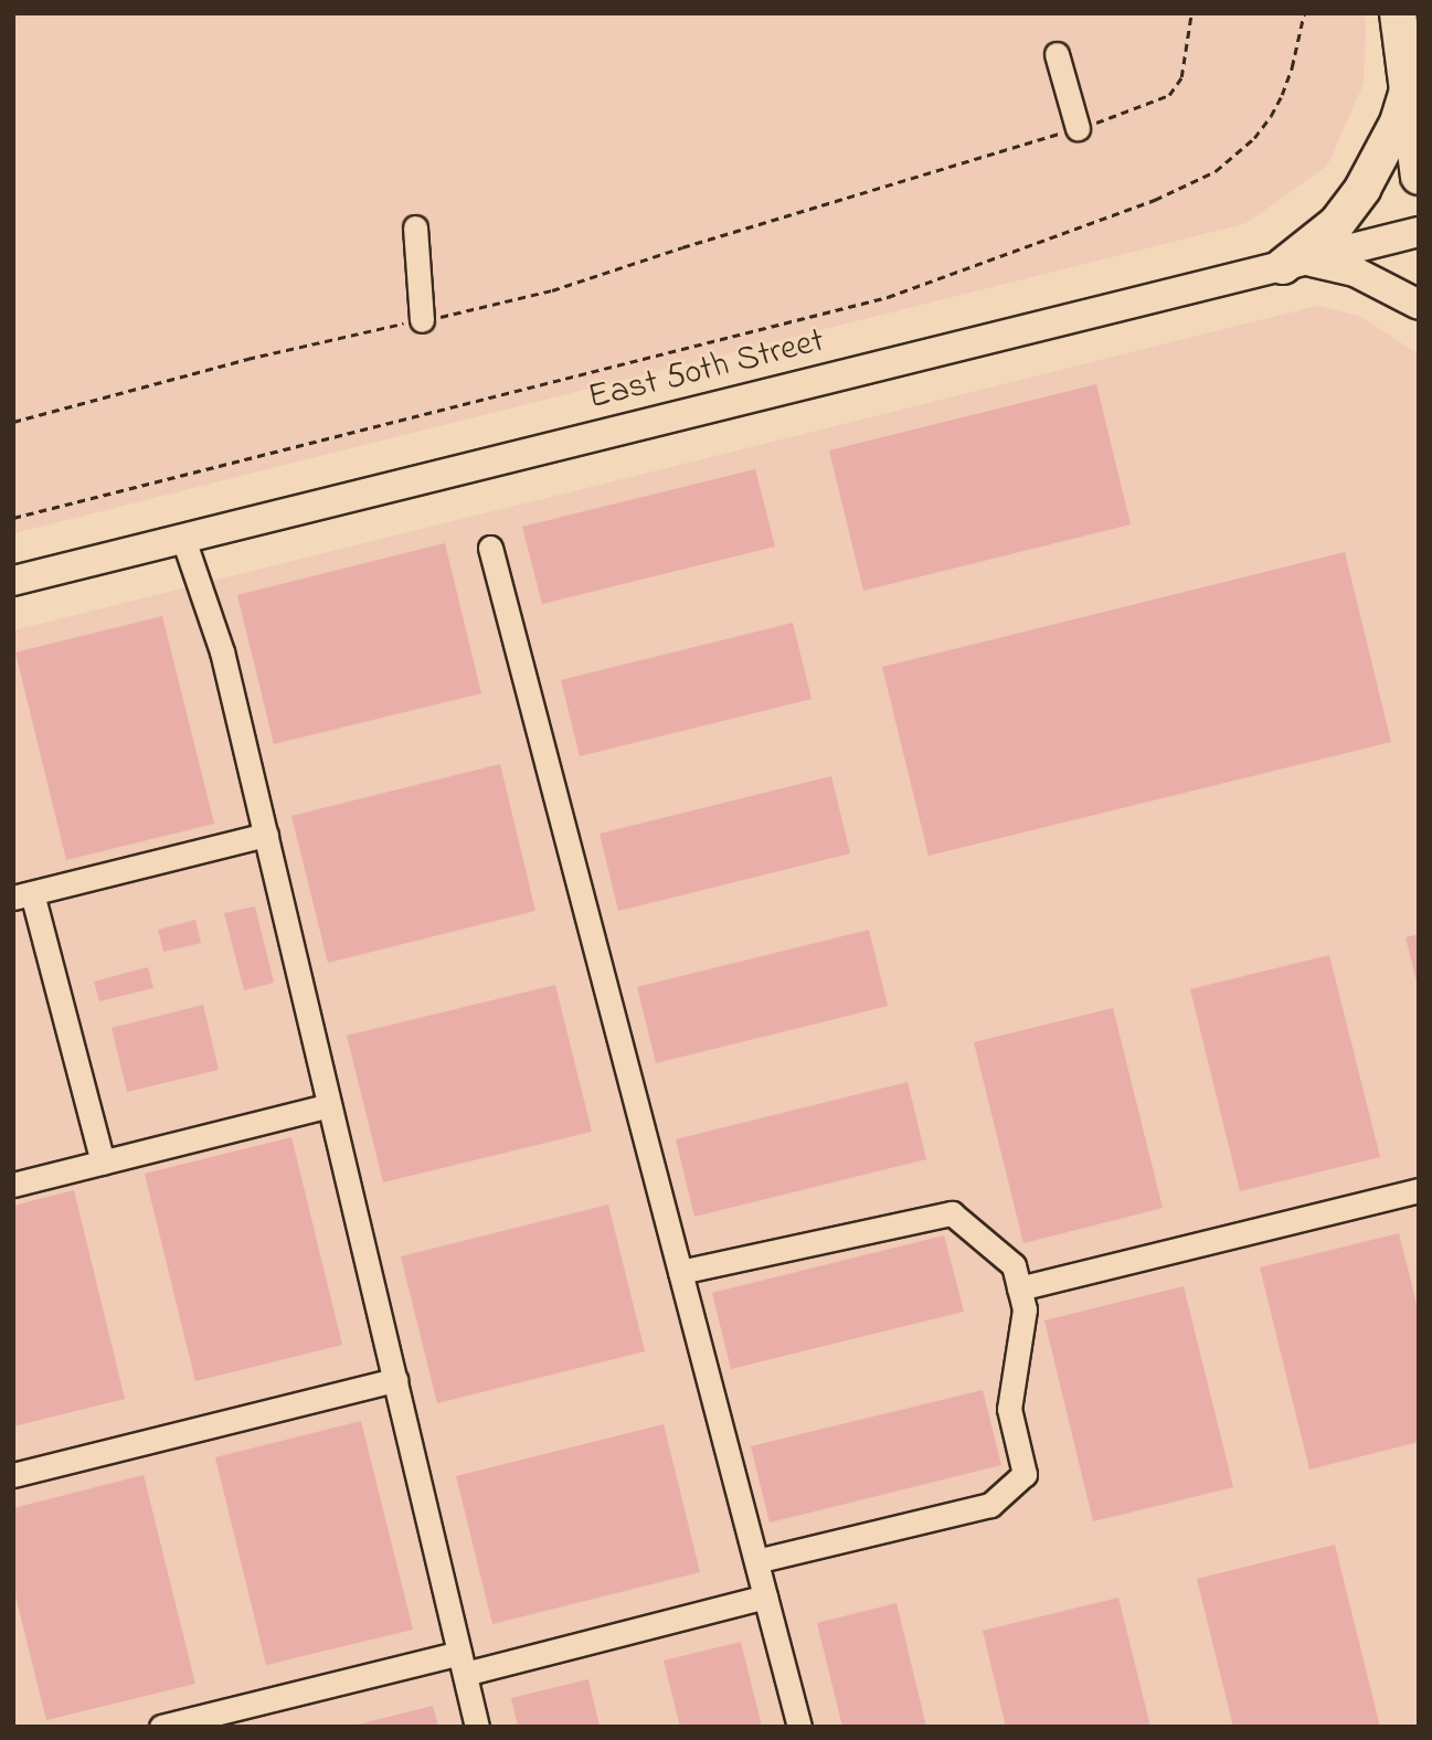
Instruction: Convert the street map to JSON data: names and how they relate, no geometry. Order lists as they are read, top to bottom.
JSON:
{
  "streets": {
    "main road": ["East 50th Street"]
  }
}
